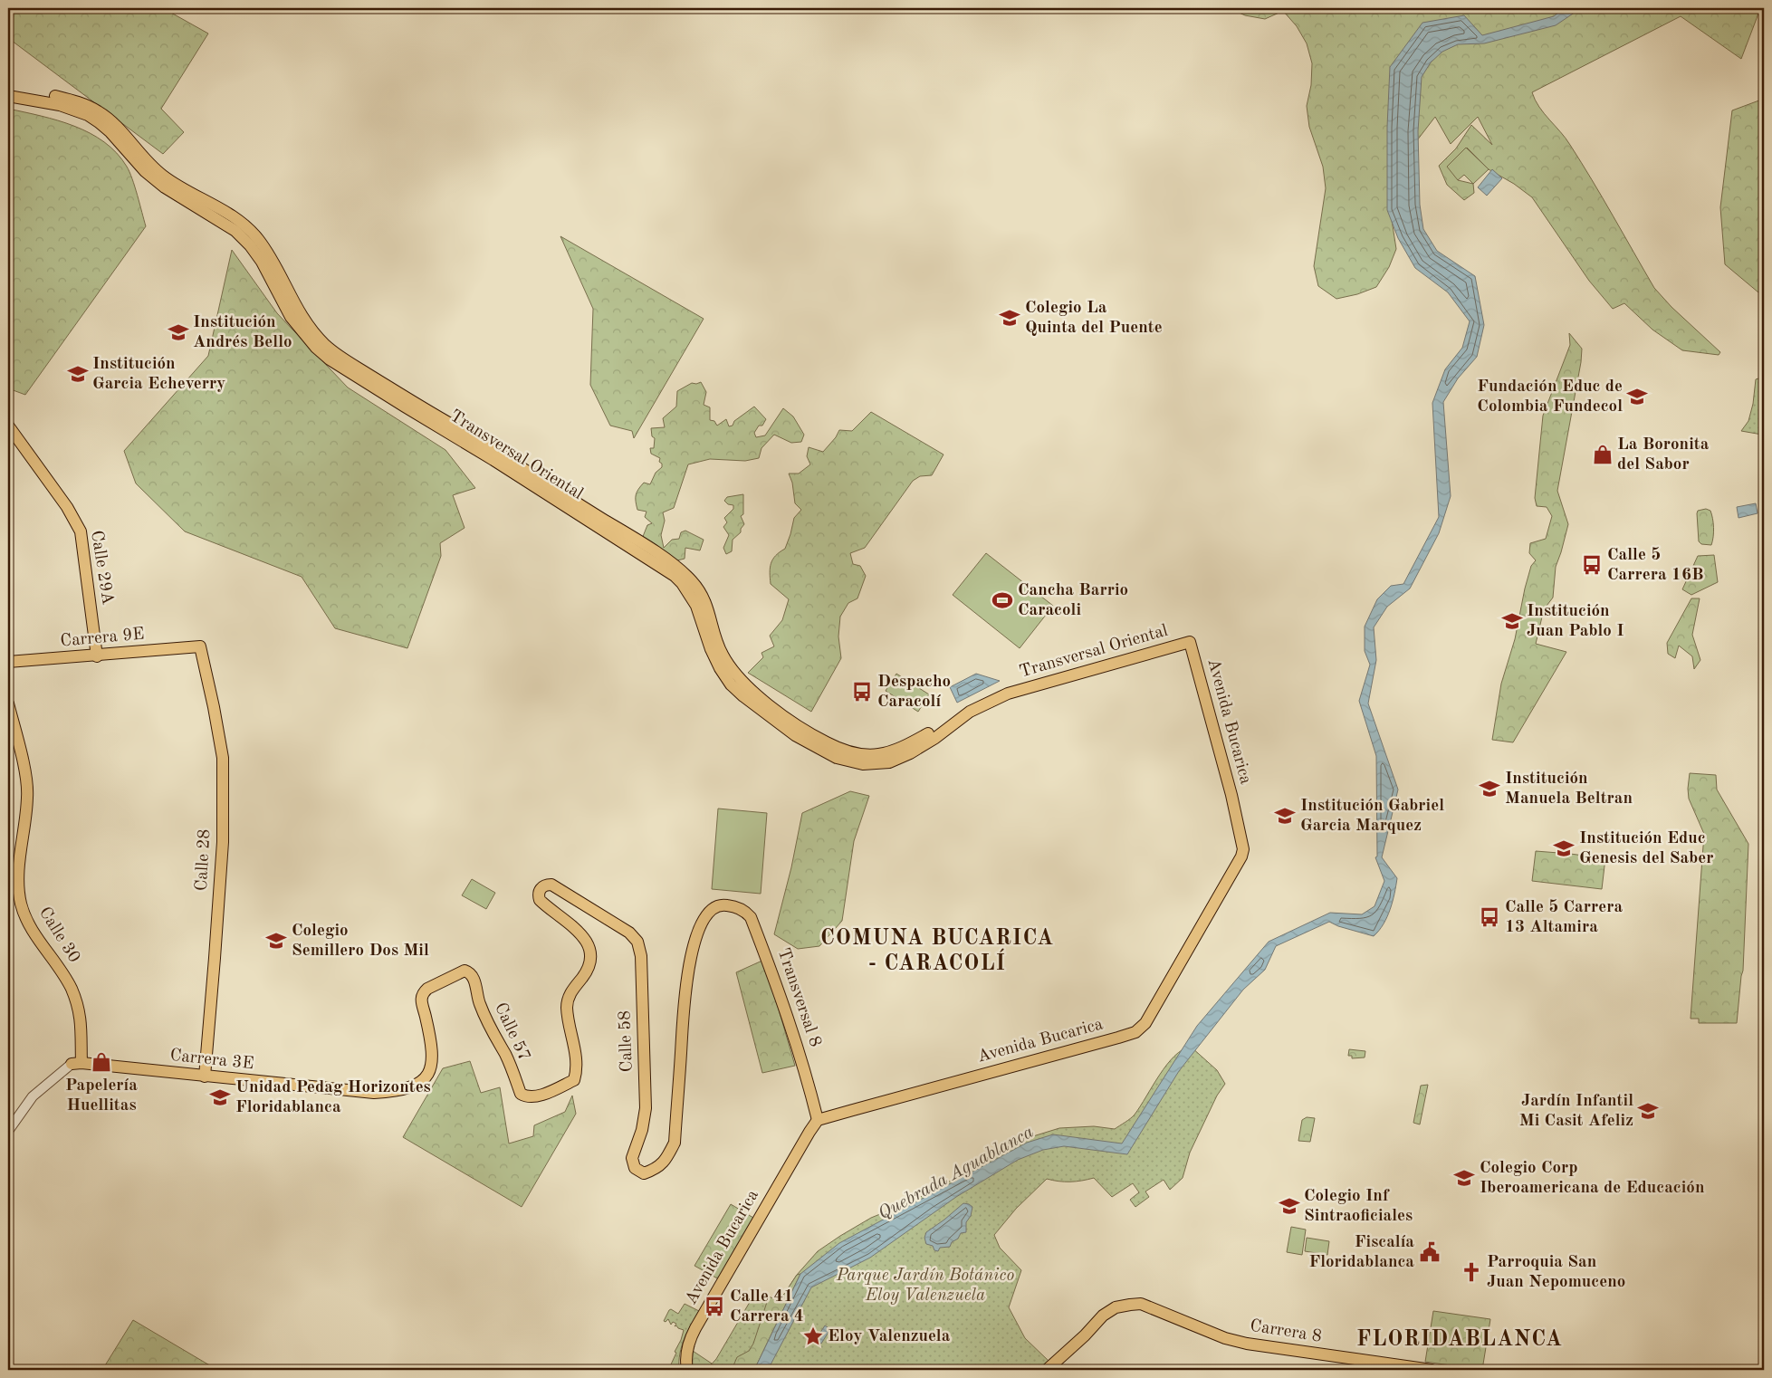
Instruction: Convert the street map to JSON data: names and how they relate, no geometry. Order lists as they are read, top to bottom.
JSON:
{
  "streets": {
    "main road": [
      "Transversal Oriental",
      "Calle 29A",
      "Carrera 9E",
      "Avenida Bucarica",
      "Calle 28",
      "Calle 30",
      "Transversal 8",
      "Calle 57",
      "Calle 58",
      "Carrera 3E",
      "Carrera 8"
    ]
  },
  "crossings": [
    ["Transversal Oriental", "Avenida Bucarica"],
    ["Calle 29A", "Carrera 9E"],
    ["Carrera 9E", "Calle 28"],
    ["Avenida Bucarica", "Transversal 8"],
    ["Calle 28", "Carrera 3E"],
    ["Calle 30", "Carrera 3E"],
    ["Transversal 8", "Calle 58"],
    ["Calle 57", "Calle 58"],
    ["Calle 57", "Carrera 3E"]
  ],
  "districts": ["COMUNA BUCARICA - CARACOLÍ", "FLORIDABLANCA"],
  "water": ["Quebrada Aguablanca"],
  "parks": ["Parque Jardín Botánico Eloy Valenzuela"],
  "places": {
    "school or university": [
      "Colegio La Quinta del Puente",
      "Institución Andrés Bello",
      "Institución Garcia Echeverry",
      "Fundación Educ de Colombia Fundecol",
      "Institución Juan Pablo I",
      "Institución Manuela Beltran",
      "Institución Gabriel Garcia Marquez",
      "Institución Educ Genesis del Saber",
      "Colegio Semillero Dos Mil",
      "Unidad Pedag Horizontes Floridablanca",
      "Jardín Infantil Mi Casit Afeliz",
      "Colegio Corp Iberoamericana de Educación",
      "Colegio Inf Sintraoficiales"
    ],
    "shop": ["La Boronita del Sabor", "Papelería Huellitas"],
    "bus stop": [
      "Calle 5 Carrera 16B",
      "Despacho Caracolí",
      "Calle 5 Carrera 13 Altamira",
      "Calle 41 Carrera 4"
    ],
    "sports": ["Cancha Barrio Caracoli"],
    "public building": ["Fiscalía Floridablanca"],
    "church": ["Parroquia San Juan Nepomuceno"],
    "place": ["Eloy Valenzuela"]
  }
}
